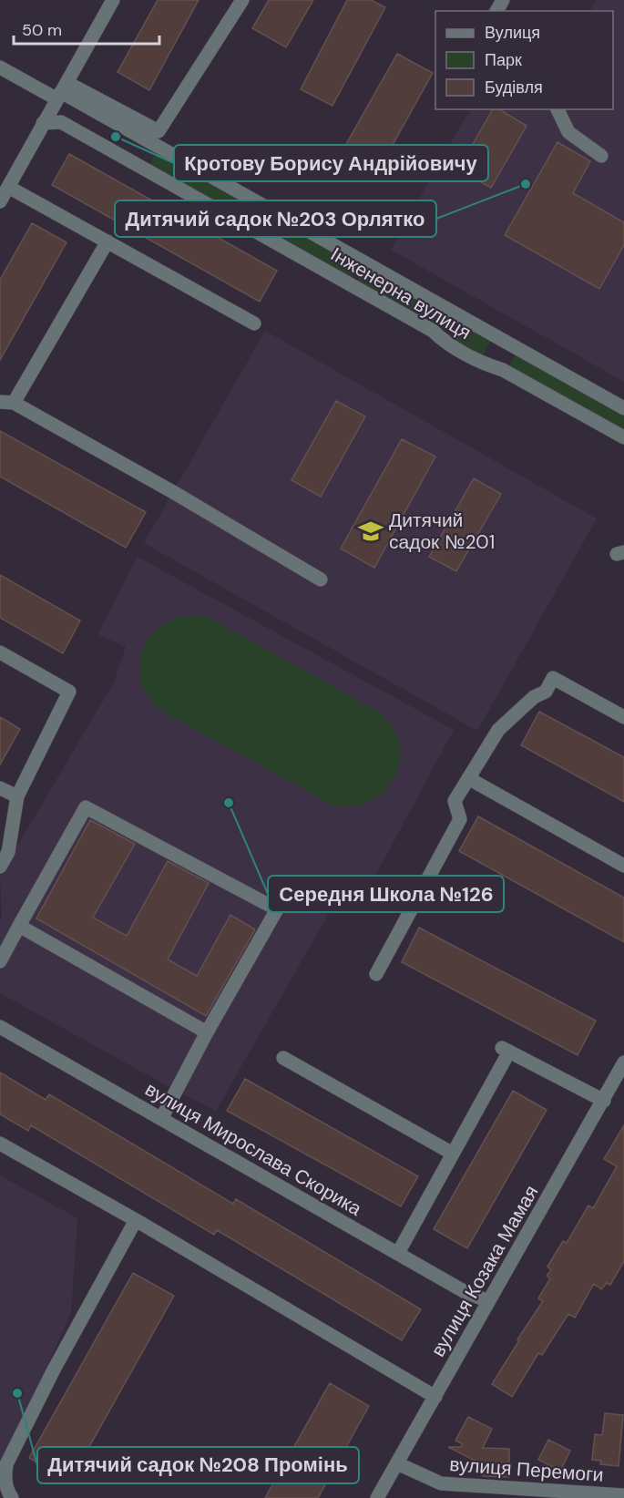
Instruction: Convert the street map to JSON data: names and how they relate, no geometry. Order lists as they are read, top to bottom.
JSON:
{
  "streets": {
    "street": [
      "Інженерна вулиця",
      "вулиця Мирослава Скорика",
      "вулиця Козака Мамая",
      "вулиця Перемоги"
    ]
  },
  "crossings": [
    ["вулиця Мирослава Скорика", "вулиця Козака Мамая"],
    ["вулиця Козака Мамая", "вулиця Перемоги"]
  ],
  "places": {
    "other": [
      "Кротову Борису Андрійовичу",
      "Дитячий садок №203 Орлятко",
      "Середня Школа №126",
      "Дитячий садок №208 Промінь"
    ],
    "school or university": ["Дитячий садок №201"]
  },
  "legend": ["Вулиця", "Парк", "Будівля"],
  "scale_bar": "50 m"
}
